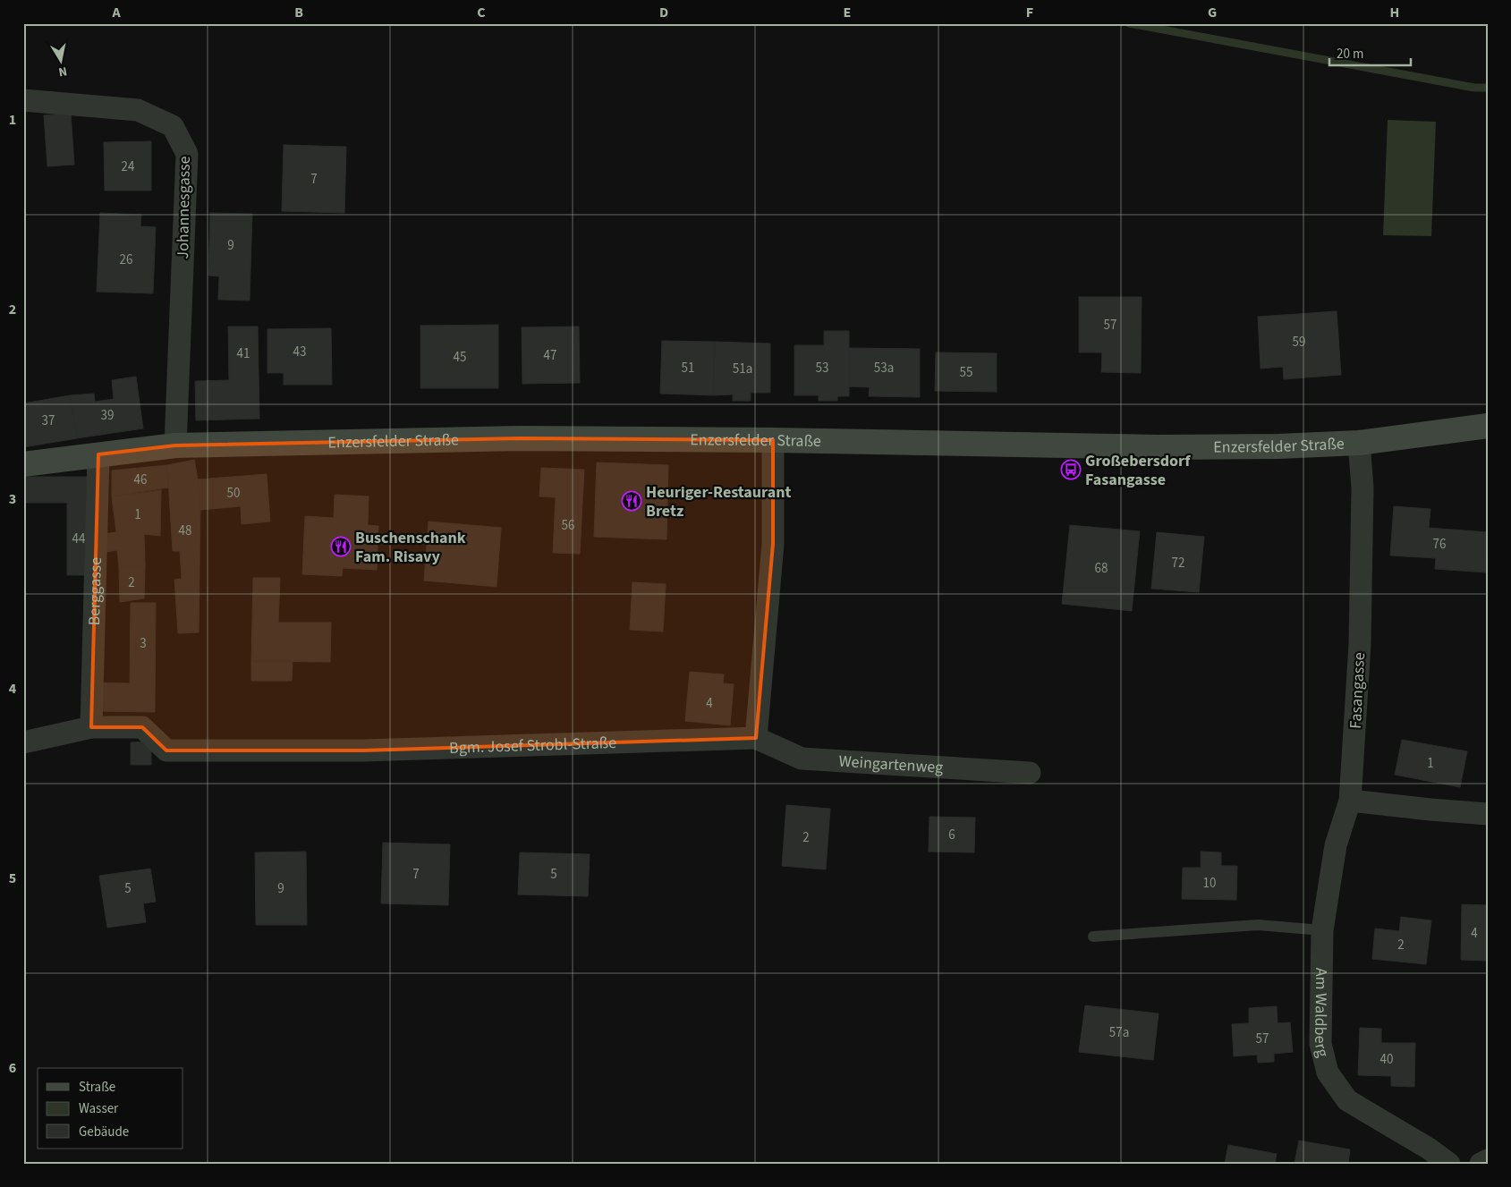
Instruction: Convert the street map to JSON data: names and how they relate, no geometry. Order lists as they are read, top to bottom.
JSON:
{
  "streets": {
    "street": [
      "Johannesgasse",
      "Enzersfelder Straße",
      "Berggasse",
      "Fasangasse",
      "Bgm. Josef Strobl-Straße",
      "Weingartenweg",
      "Am Waldberg"
    ]
  },
  "crossings": [
    ["Johannesgasse", "Enzersfelder Straße"],
    ["Enzersfelder Straße", "Berggasse"],
    ["Enzersfelder Straße", "Fasangasse"],
    ["Berggasse", "Bgm. Josef Strobl-Straße"],
    ["Fasangasse", "Am Waldberg"],
    ["Bgm. Josef Strobl-Straße", "Weingartenweg"]
  ],
  "places": {
    "bus stop": ["Großebersdorf Fasangasse"],
    "restaurant": ["Heuriger-Restaurant Bretz", "Buschenschank Fam. Risavy"]
  },
  "house_numbers": [
    "24",
    "7",
    "9",
    "26",
    "57",
    "59",
    "43",
    "41",
    "47",
    "45",
    "51",
    "53",
    "53a",
    "51a",
    "55",
    "39",
    "37",
    "46",
    "50",
    "1",
    "56",
    "48",
    "44",
    "76",
    "72",
    "68",
    "2",
    "3",
    "4",
    "1",
    "6",
    "2",
    "7",
    "5",
    "10",
    "5",
    "9",
    "4",
    "2",
    "57a",
    "57",
    "40"
  ],
  "legend": ["Straße", "Wasser", "Gebäude"],
  "scale_bar": "20 m",
  "north": "bottom",
  "grid": {
    "columns": [
      "A",
      "B",
      "C",
      "D",
      "E",
      "F",
      "G",
      "H"
    ],
    "rows": [
      "1",
      "2",
      "3",
      "4",
      "5",
      "6"
    ]
  }
}
